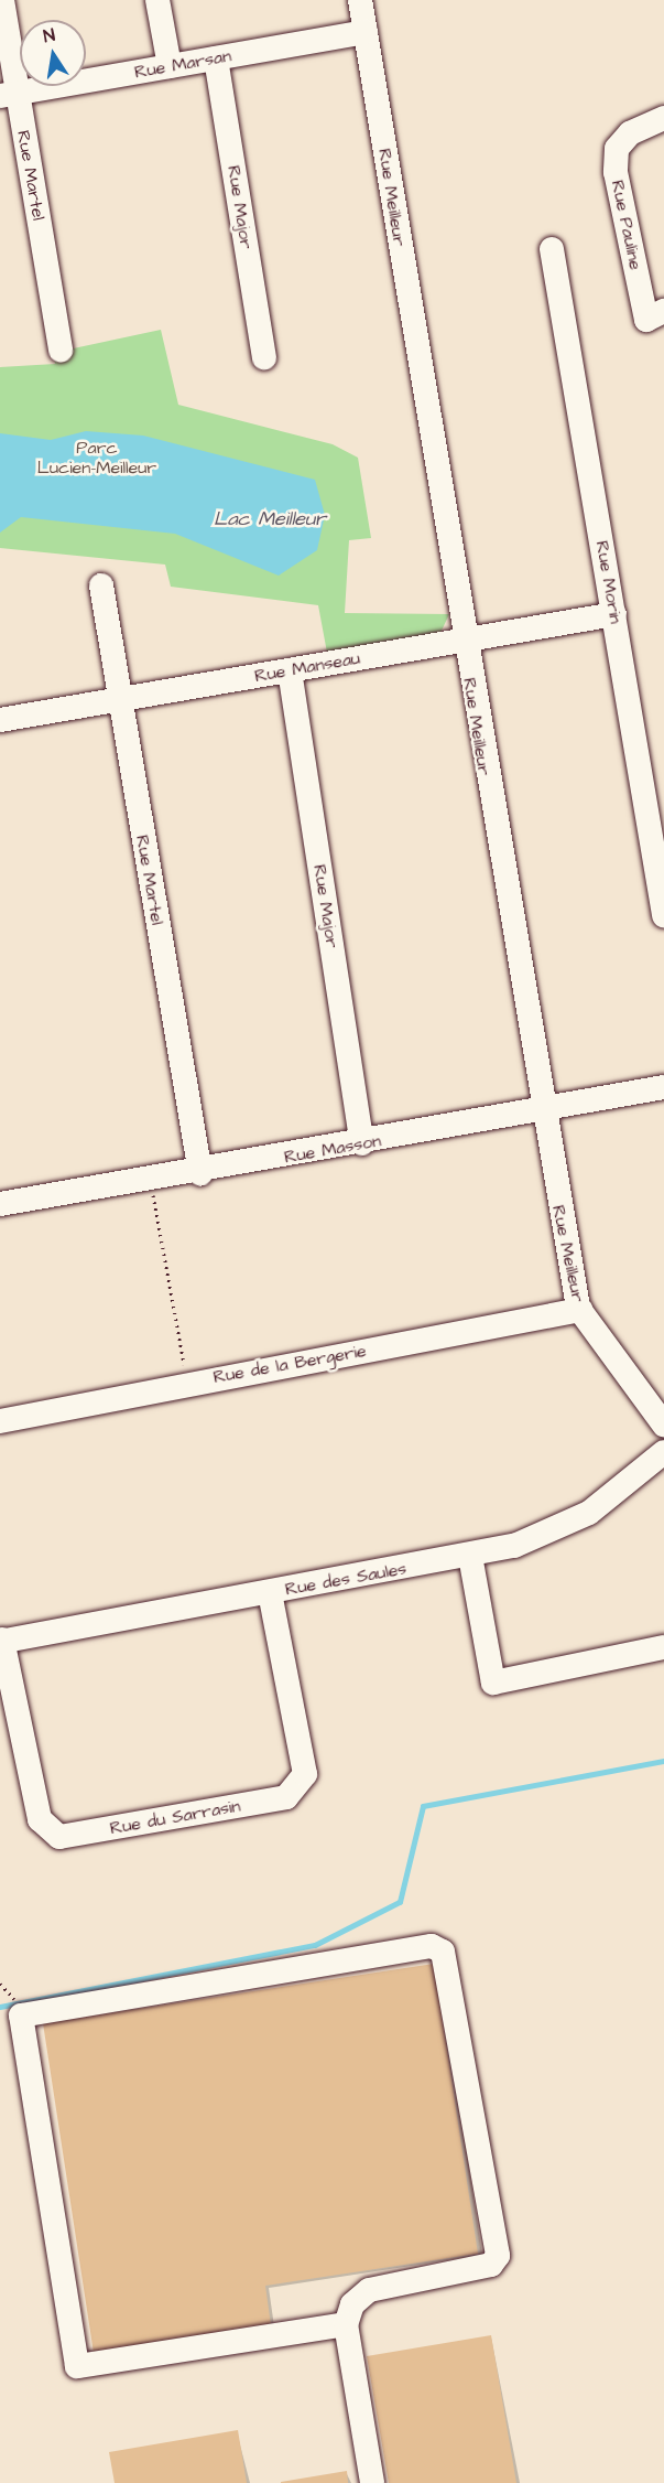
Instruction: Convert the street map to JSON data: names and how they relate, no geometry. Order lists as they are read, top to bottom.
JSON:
{
  "streets": {
    "street": [
      "Rue Marsan",
      "Rue Martel",
      "Rue Meilleur",
      "Rue Major",
      "Rue Pauline",
      "Rue Morin",
      "Rue Manseau",
      "Rue Masson",
      "Rue de la Bergerie",
      "Rue des Saules",
      "Rue du Sarrasin"
    ]
  },
  "crossings": [
    ["Rue Marsan", "Rue Martel"],
    ["Rue Marsan", "Rue Meilleur"],
    ["Rue Marsan", "Rue Major"],
    ["Rue Martel", "Rue Manseau"],
    ["Rue Martel", "Rue Masson"],
    ["Rue Meilleur", "Rue Manseau"],
    ["Rue Meilleur", "Rue Masson"],
    ["Rue Meilleur", "Rue de la Bergerie"],
    ["Rue Major", "Rue Manseau"],
    ["Rue Major", "Rue Masson"],
    ["Rue Morin", "Rue Manseau"],
    ["Rue des Saules", "Rue du Sarrasin"]
  ],
  "water": ["Lac Meilleur"],
  "parks": ["Parc Lucien-Meilleur"],
  "north": "top"
}
